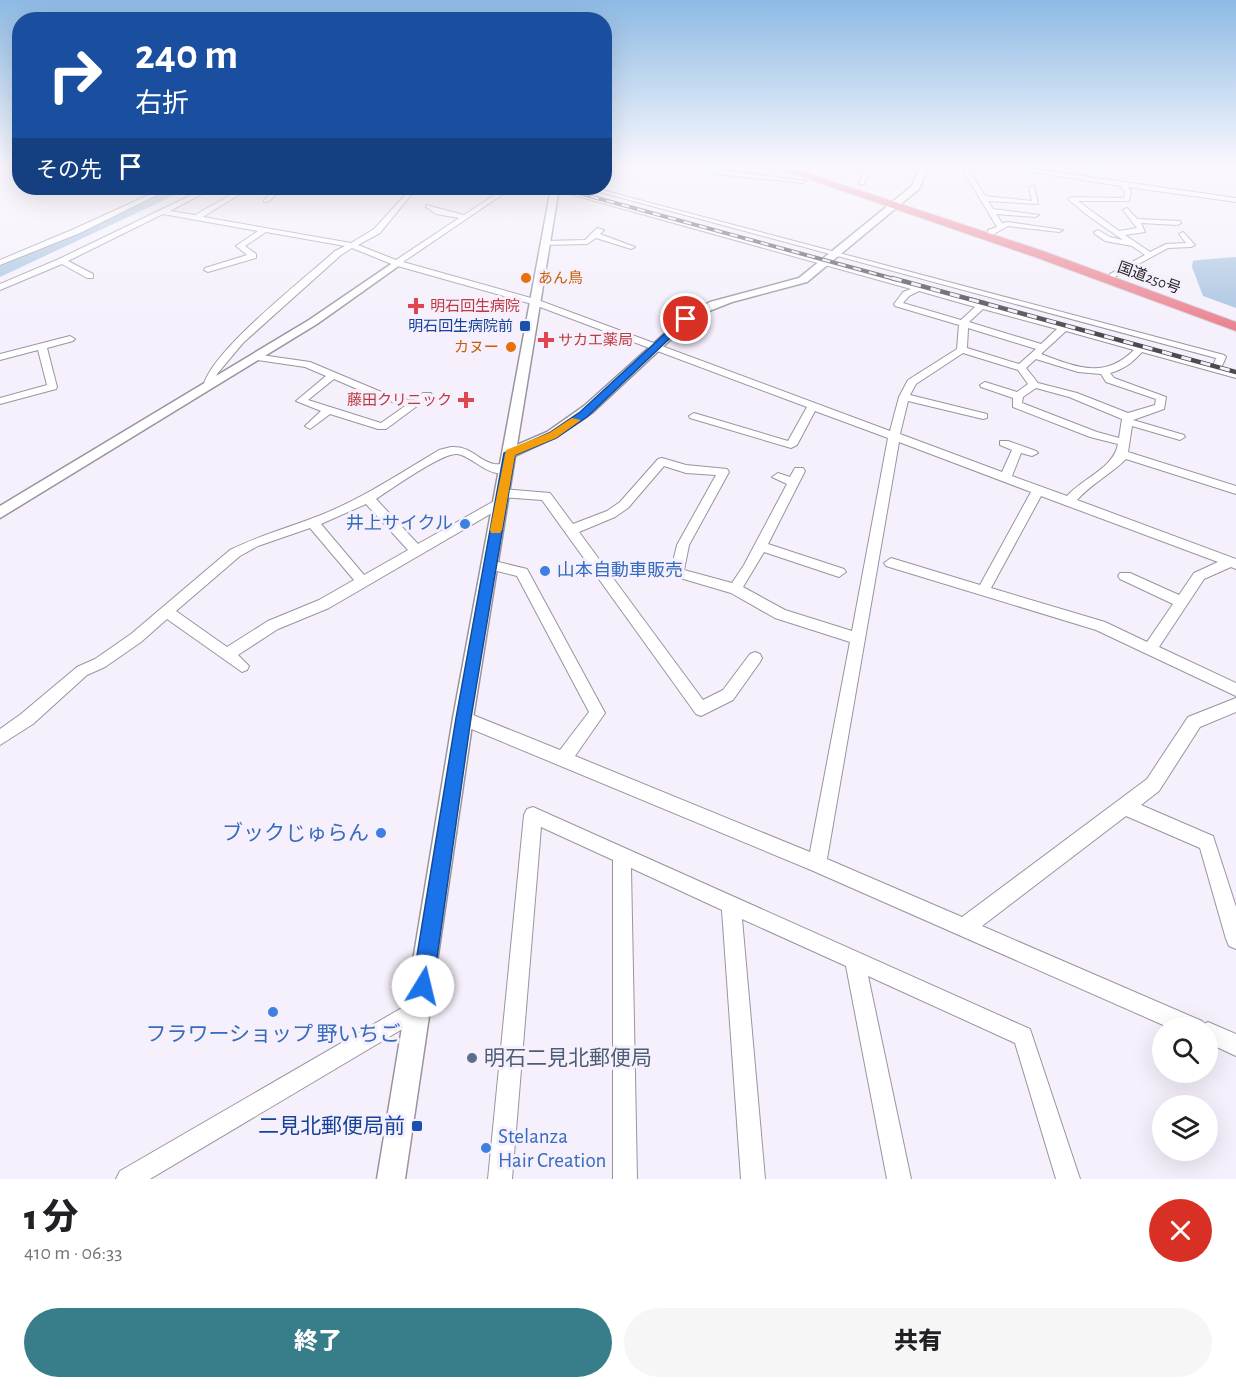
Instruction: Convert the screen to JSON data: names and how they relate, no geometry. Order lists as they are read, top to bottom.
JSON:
{
  "streets": {
    "highway": ["国道250号"]
  },
  "places": {
    "other": [
      "あん鳥",
      "カヌー",
      "井上サイクル",
      "山本自動車販売",
      "ブックじゅらん",
      "フラワーショップ 野いちご",
      "明石二見北郵便局",
      "Stelanza Hair Creation"
    ],
    "health": ["明石回生病院", "サカエ薬局", "藤田クリニック"],
    "transit": ["明石回生病院前", "二見北郵便局前"]
  },
  "page": {
    "turn": ["240 m", "右折"],
    "then": "その先",
    "heading": ["1 分", "410 m · 06:33"],
    "buttons": ["終了", "共有"]
  }
}
